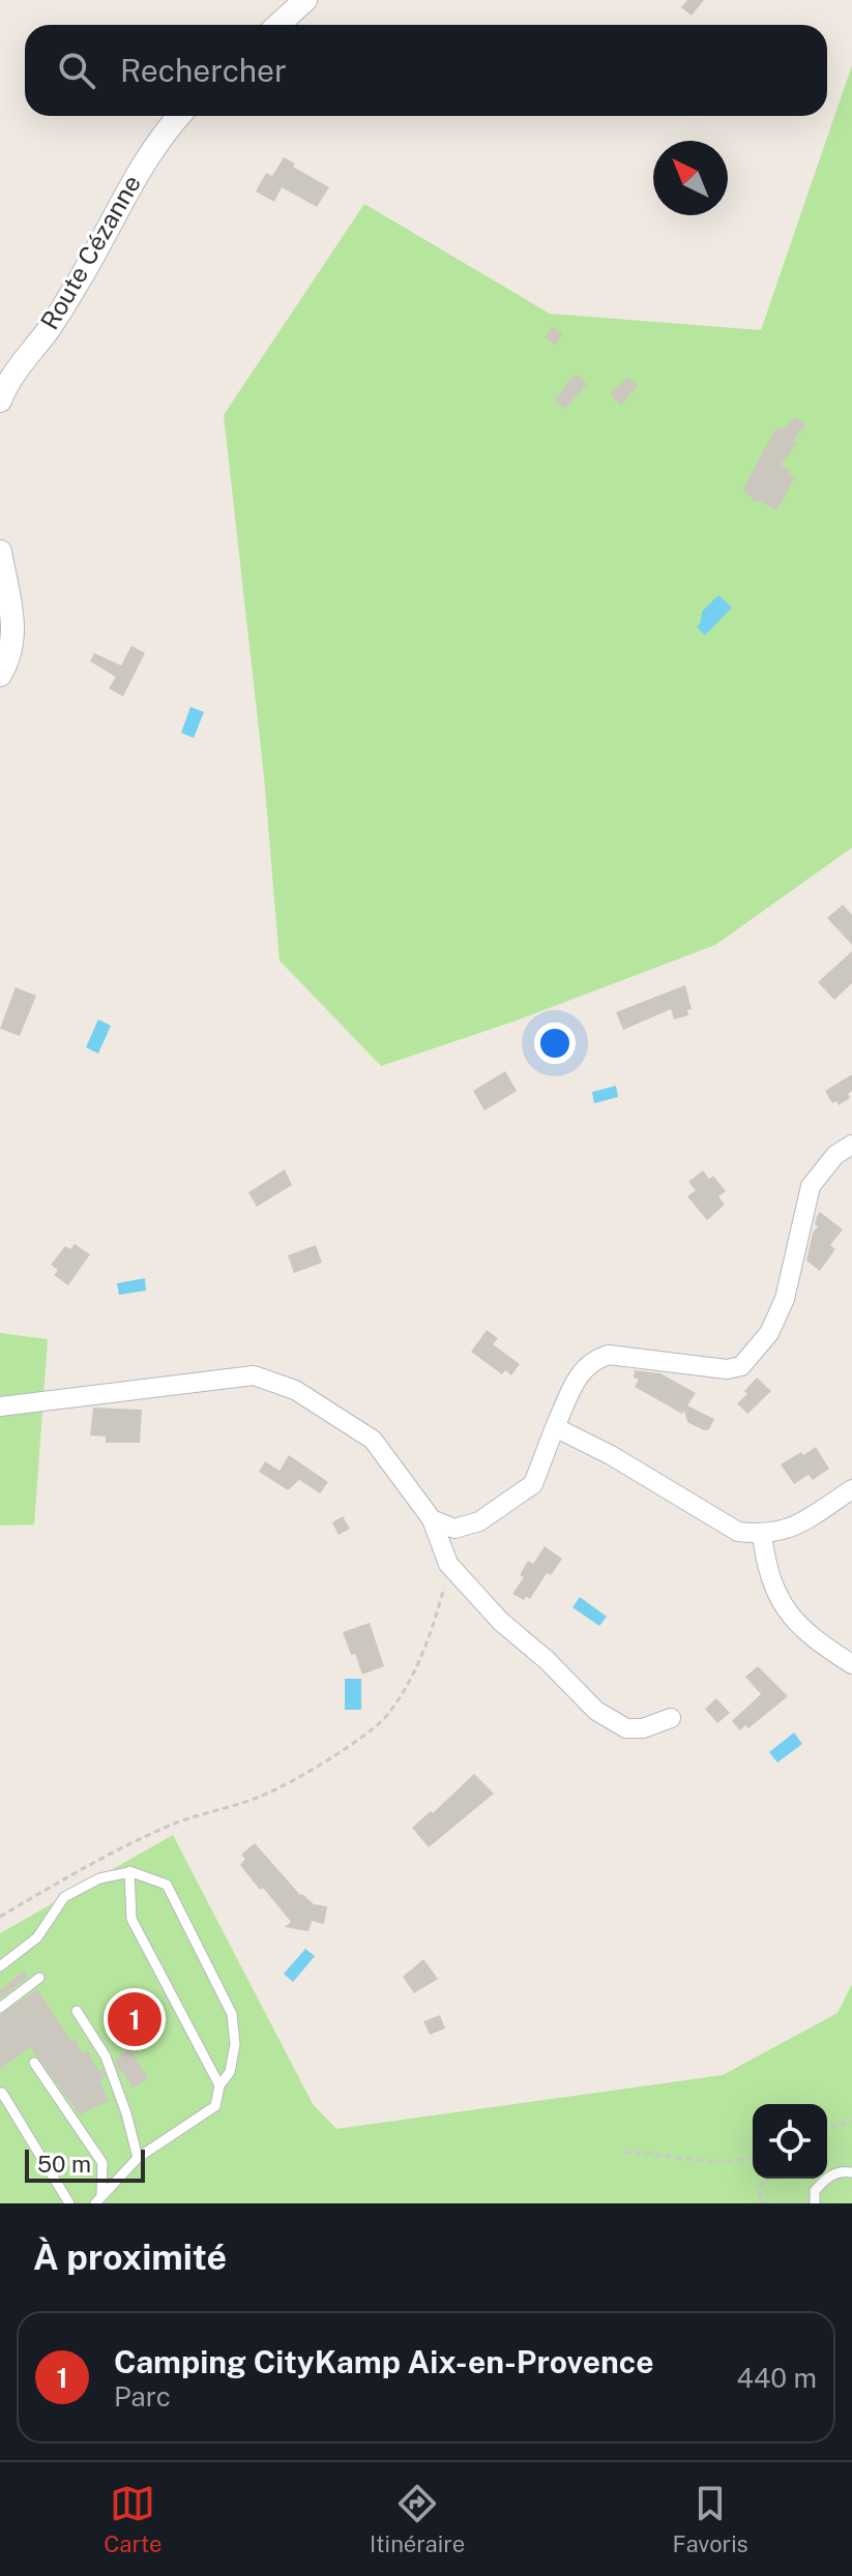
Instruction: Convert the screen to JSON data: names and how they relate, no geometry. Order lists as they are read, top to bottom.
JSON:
{
  "streets": {
    "street": ["Route Cézanne"]
  },
  "scale_bar": "50 m",
  "north": "top left",
  "page": {
    "search": "Rechercher",
    "pins": "1",
    "scale": "50 m",
    "heading": "À proximité",
    "list": [
      {
        "mark": "1",
        "name": "Camping CityKamp Aix-en-Provence",
        "note": "Parc",
        "value": "440 m"
      }
    ],
    "nav": ["Carte", "Itinéraire", "Favoris"]
  }
}
